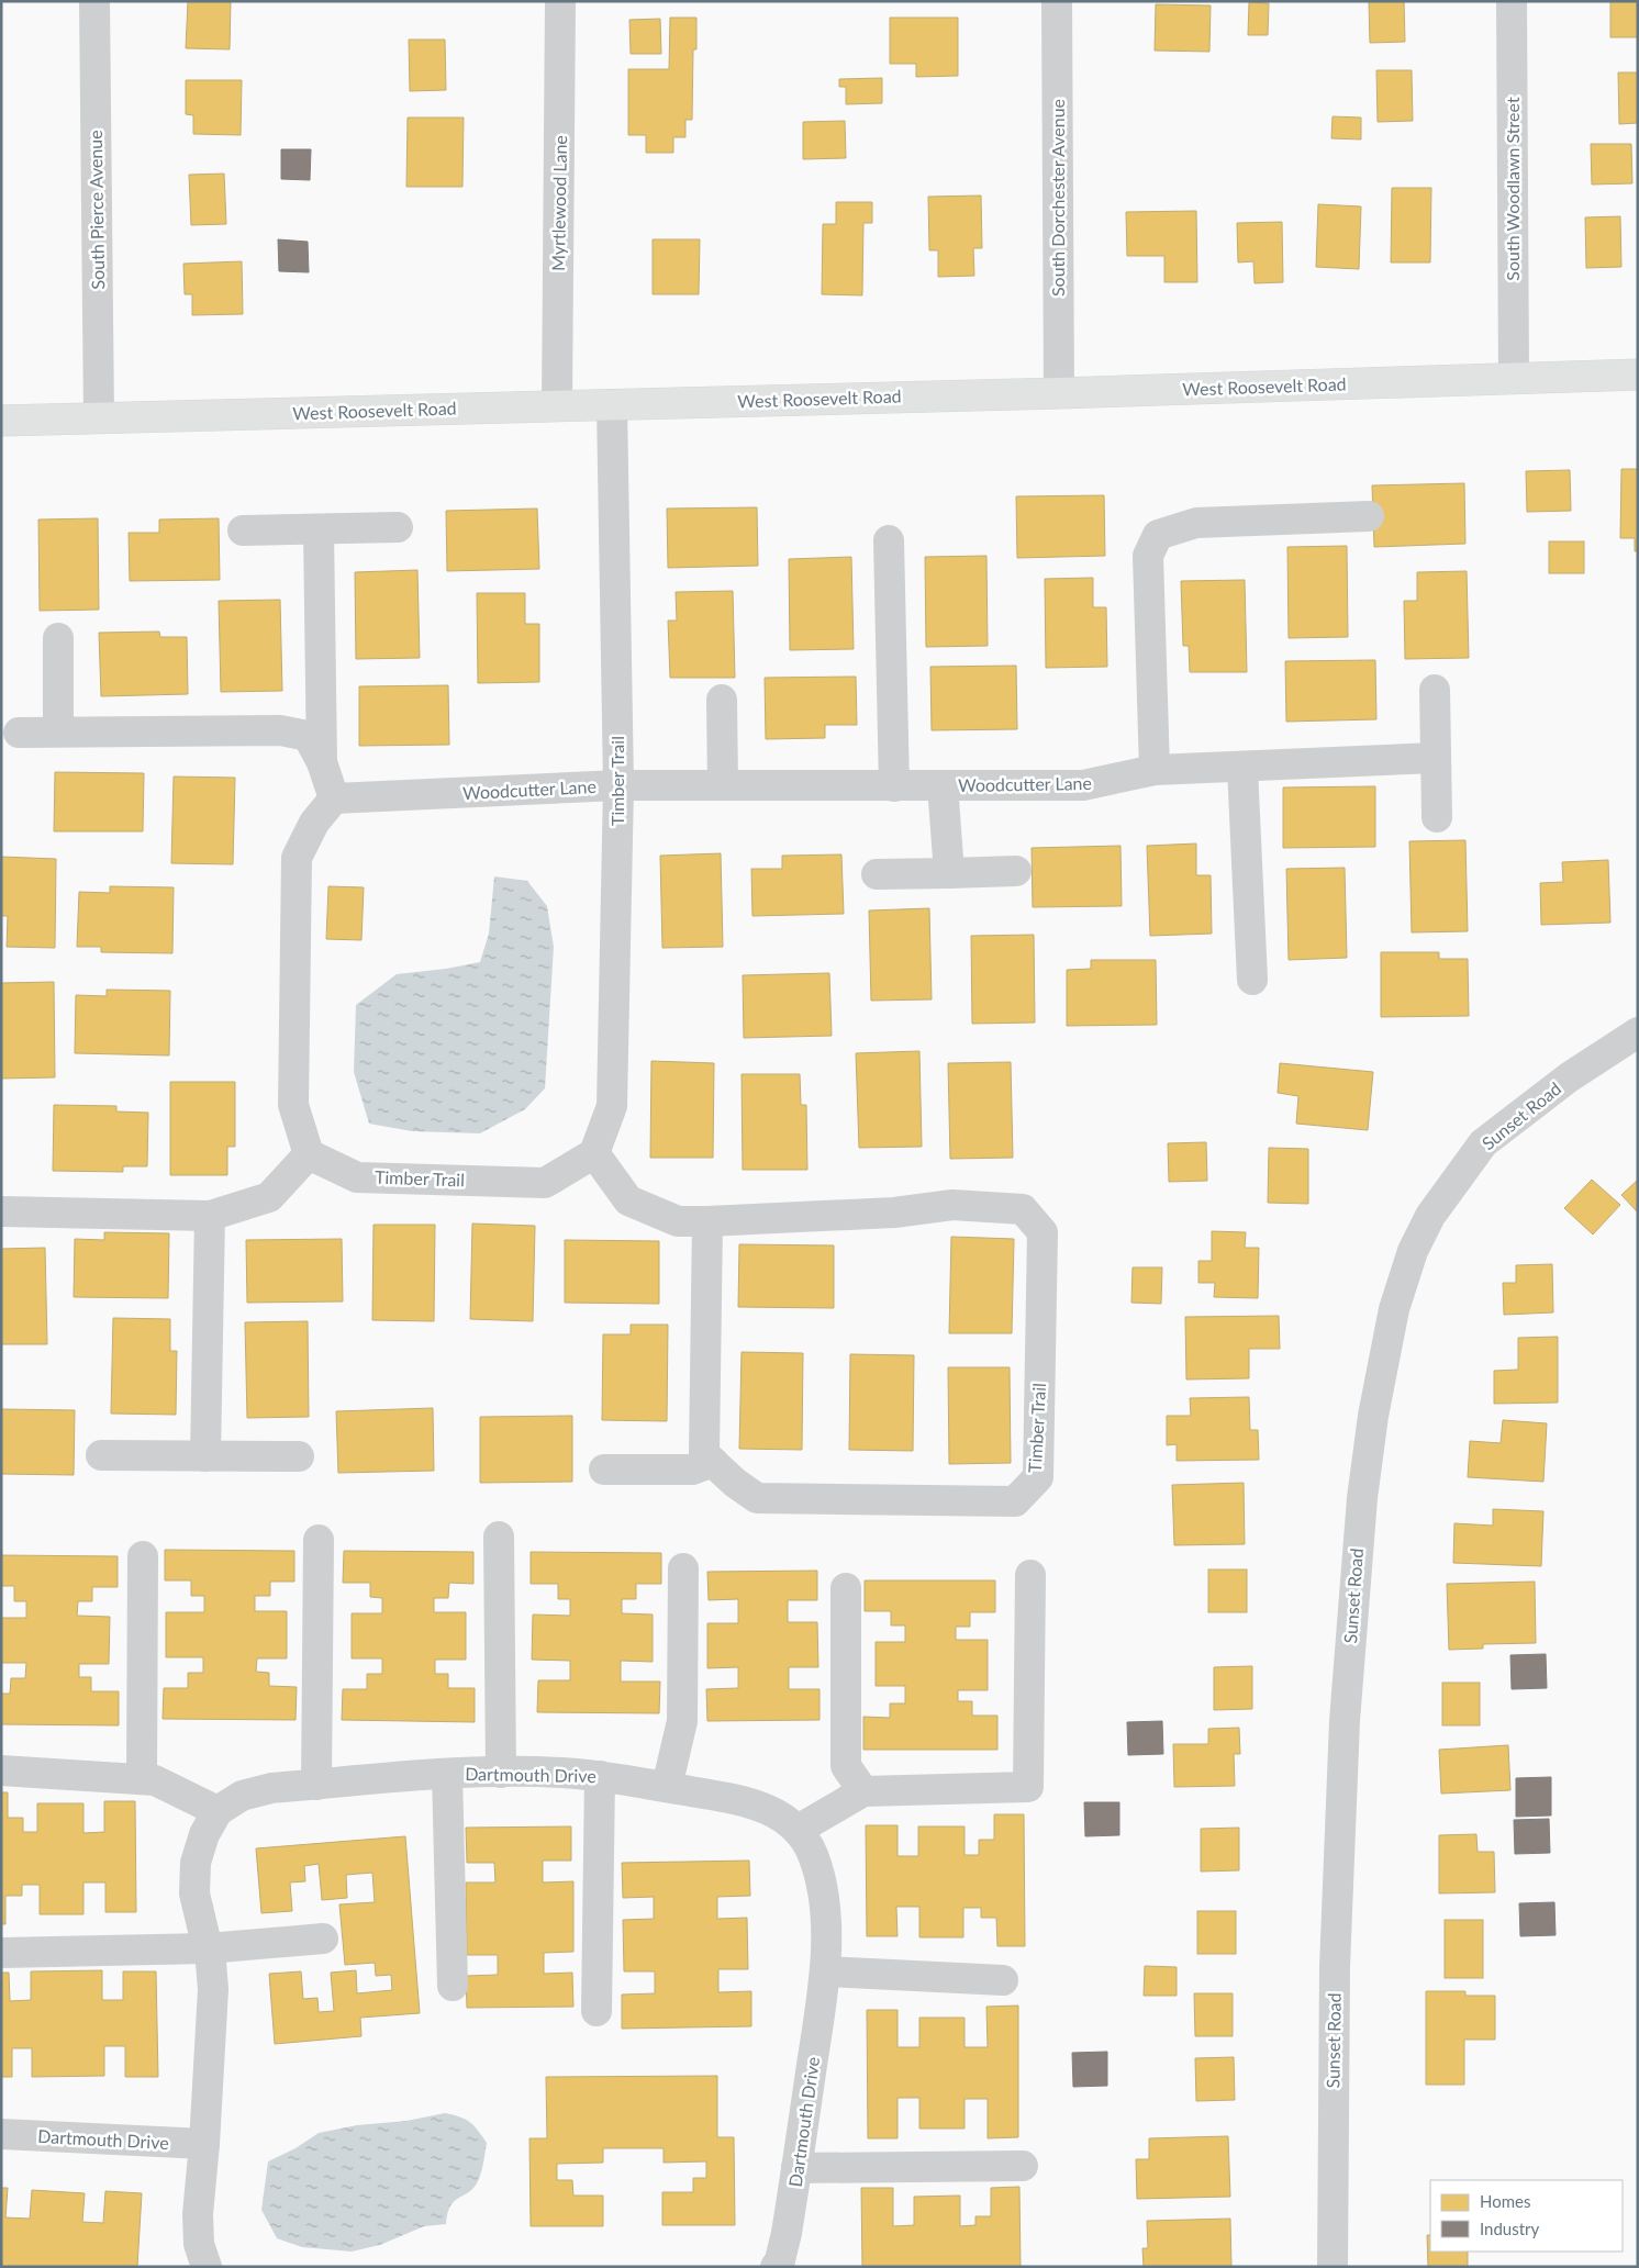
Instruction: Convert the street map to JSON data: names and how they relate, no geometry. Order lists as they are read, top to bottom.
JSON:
{
  "streets": {
    "main road": ["West Roosevelt Road"],
    "street": [
      "South Woodlawn Street",
      "South Dorchester Avenue",
      "Myrtlewood Lane",
      "South Pierce Avenue",
      "Timber Trail",
      "Woodcutter Lane",
      "Sunset Road",
      "Dartmouth Drive"
    ]
  },
  "crossings": [
    ["South Woodlawn Street", "West Roosevelt Road"],
    ["South Dorchester Avenue", "West Roosevelt Road"],
    ["Myrtlewood Lane", "West Roosevelt Road"],
    ["South Pierce Avenue", "West Roosevelt Road"],
    ["West Roosevelt Road", "Timber Trail"],
    ["Timber Trail", "Woodcutter Lane"]
  ],
  "legend": ["Homes", "Industry"]
}
